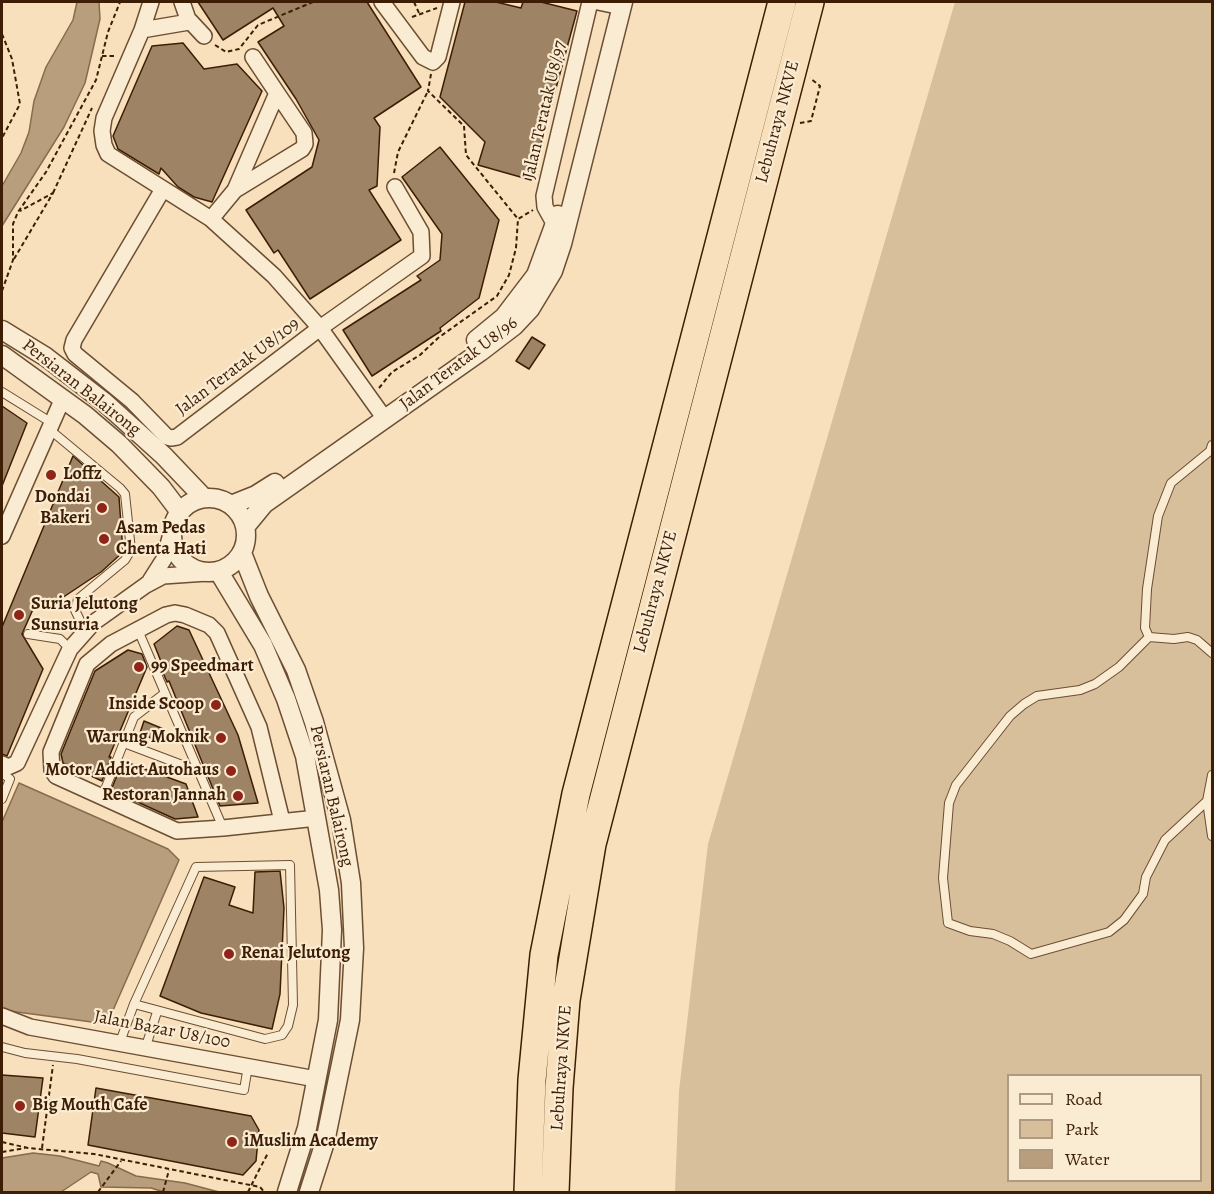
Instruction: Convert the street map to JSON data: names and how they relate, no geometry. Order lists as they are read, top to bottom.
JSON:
{
  "streets": {
    "highway": ["Lebuhraya NKVE"],
    "street": [
      "Jalan Teratak U8/97",
      "Jalan Teratak U8/96",
      "Jalan Teratak U8/109",
      "Persiaran Balairong",
      "Jalan Bazar U8/100"
    ]
  },
  "crossings": [
    ["Jalan Teratak U8/97", "Jalan Teratak U8/96"],
    ["Jalan Teratak U8/96", "Persiaran Balairong"],
    ["Persiaran Balairong", "Jalan Bazar U8/100"]
  ],
  "places": [
    "Loffz",
    "Dondai Bakeri",
    "Asam Pedas Chenta Hati",
    "Suria Jelutong Sunsuria",
    "99 Speedmart",
    "Inside Scoop",
    "Warung Moknik",
    "Motor Addict Autohaus",
    "Restoran Jannah",
    "Renai Jelutong",
    "Big Mouth Cafe",
    "iMuslim Academy"
  ],
  "legend": ["Road", "Park", "Water"]
}
